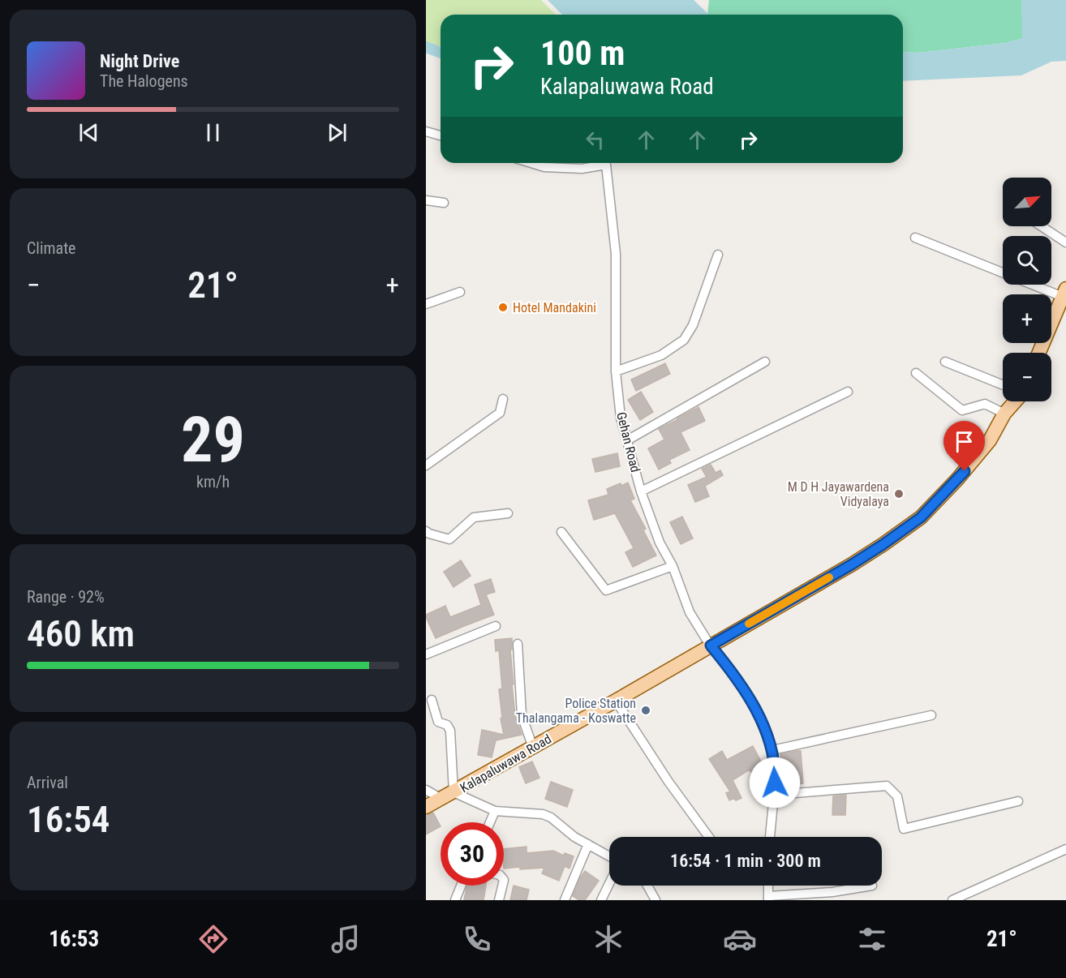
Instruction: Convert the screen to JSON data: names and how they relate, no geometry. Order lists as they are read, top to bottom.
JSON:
{
  "streets": {
    "main road": ["Kalapaluwawa Road"],
    "street": ["Gehan Road"]
  },
  "crossings": [
    ["Gehan Road", "Kalapaluwawa Road"]
  ],
  "places": ["Hotel Mandakini", "M D H Jayawardena Vidyalaya", "Police Station Thalangama - Koswatte"],
  "north": "top right",
  "page": {
    "turn": ["100 m", "Kalapaluwawa Road"],
    "song": ["Night Drive", "The Halogens"],
    "map_buttons": ["+", "−"],
    "tile": [
      "Climate",
      ["29", "km/h"],
      ["Range · 92%", "460 km"],
      ["Arrival", "16:54"]
    ],
    "heat": ["−", "21°", "+"],
    "limit": "30",
    "trip": "16:54 · 1 min · 300 m",
    "tabs": ["16:53", "21°"]
  }
}
